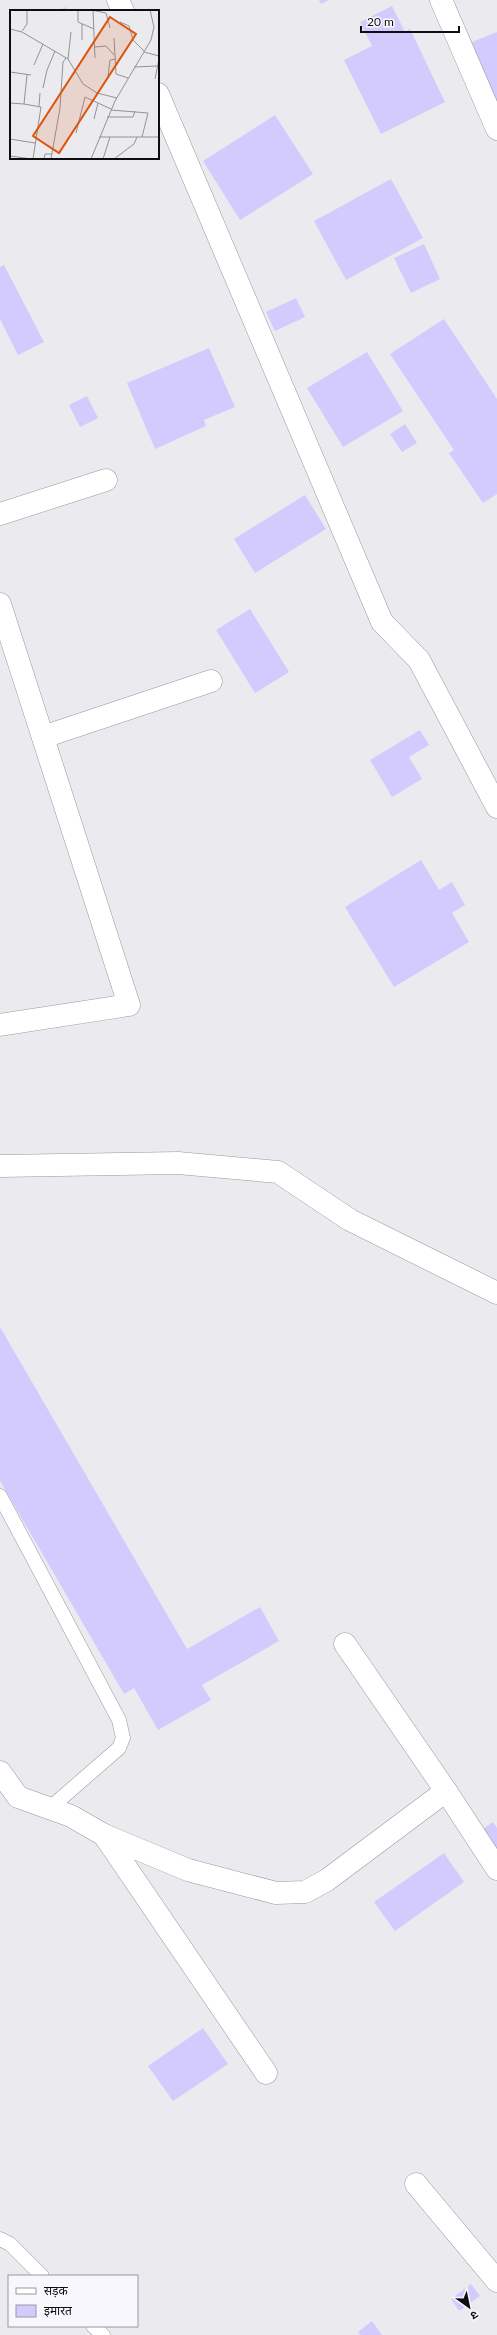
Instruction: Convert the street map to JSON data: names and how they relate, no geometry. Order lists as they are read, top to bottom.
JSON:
{
  "legend": ["सड़क", "इमारत"],
  "scale_bar": "20 m",
  "north": "bottom right"
}
